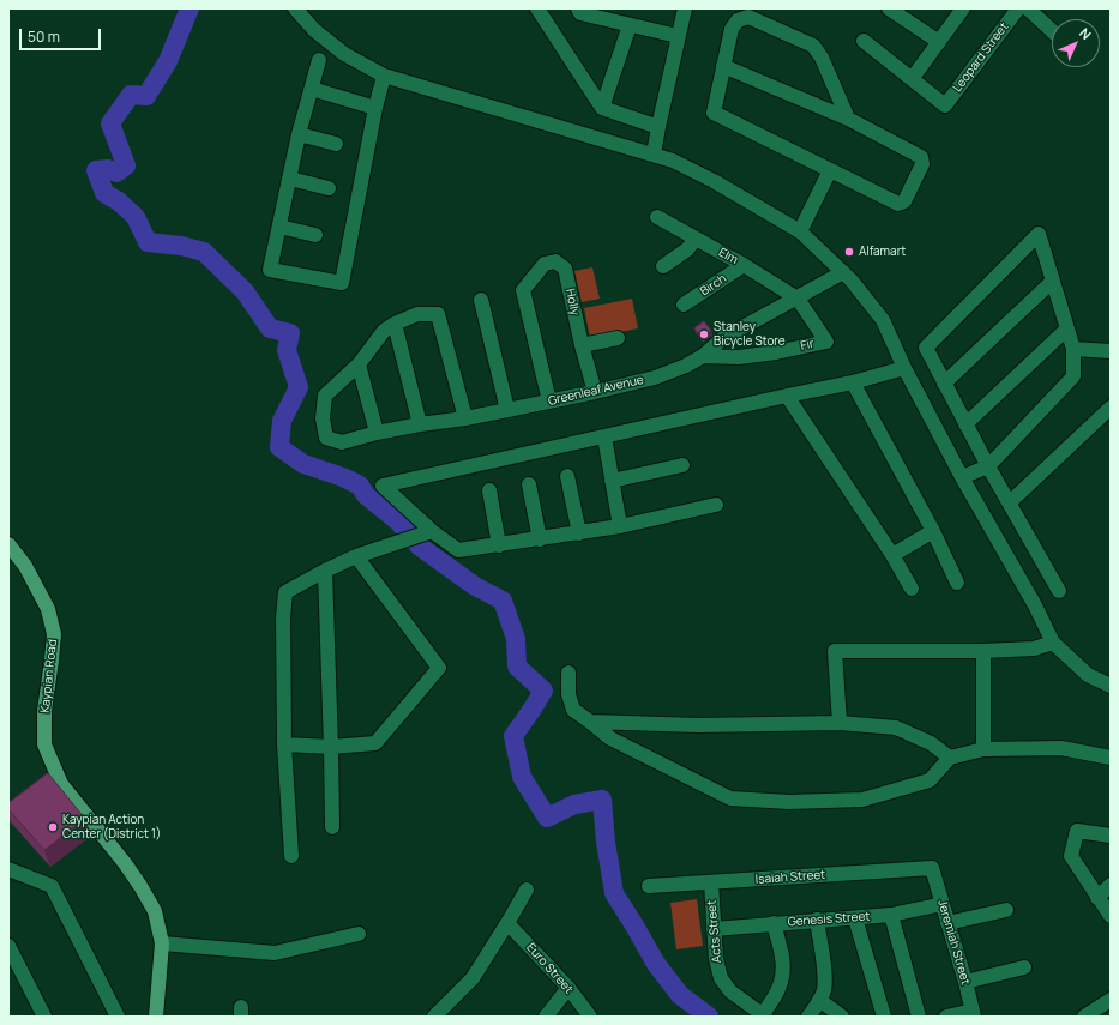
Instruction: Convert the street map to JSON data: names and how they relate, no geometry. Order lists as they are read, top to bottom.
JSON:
{
  "streets": {
    "main road": ["Kaypian Road"],
    "street": [
      "Leopard Street",
      "Elm",
      "Birch",
      "Holly",
      "Fir",
      "Greenleaf Avenue",
      "Isaiah Street",
      "Genesis Street",
      "Acts Street",
      "Jeremiah Street",
      "Euro Street"
    ]
  },
  "crossings": [
    ["Elm", "Birch"],
    ["Elm", "Fir"],
    ["Elm", "Greenleaf Avenue"],
    ["Holly", "Greenleaf Avenue"],
    ["Fir", "Greenleaf Avenue"],
    ["Isaiah Street", "Acts Street"],
    ["Isaiah Street", "Jeremiah Street"],
    ["Genesis Street", "Acts Street"],
    ["Genesis Street", "Jeremiah Street"]
  ],
  "places": ["Alfamart", "Stanley Bicycle Store", "Kaypian Action Center (District 1)"],
  "scale_bar": "50 m",
  "north": "top right"
}
